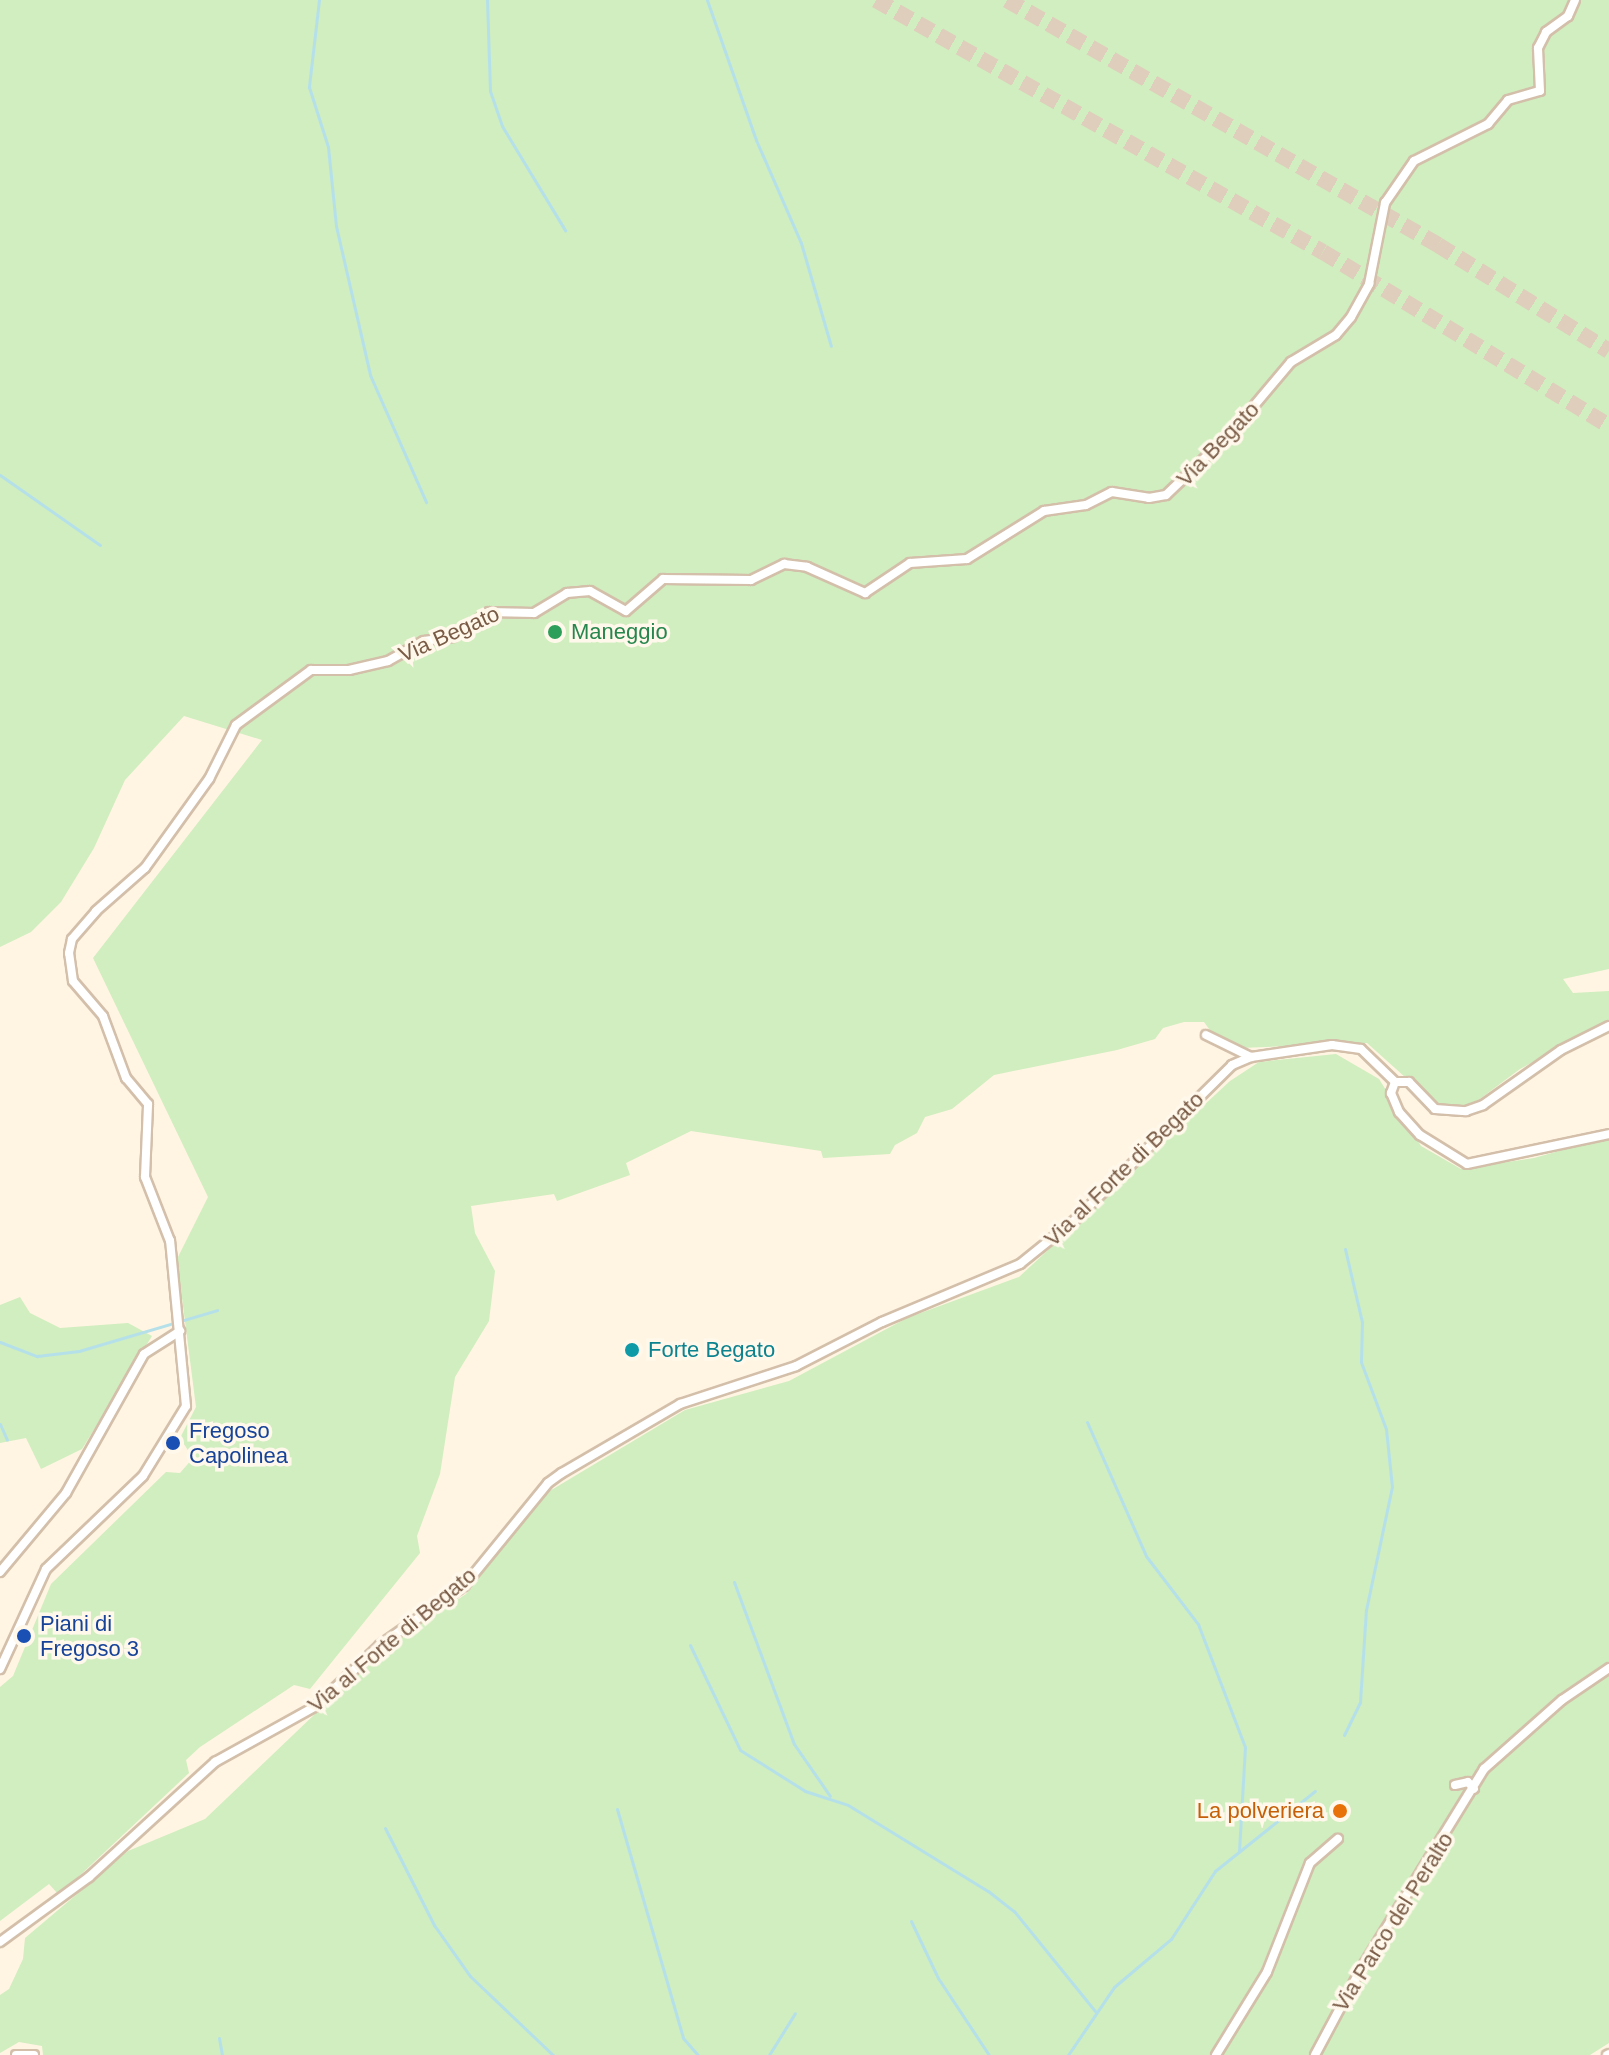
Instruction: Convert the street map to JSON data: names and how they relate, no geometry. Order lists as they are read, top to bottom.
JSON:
{
  "streets": {
    "street": ["Via Begato", "Via al Forte di Begato", "Via Parco del Peralto"]
  },
  "places": [
    "Maneggio",
    "Forte Begato",
    "Fregoso Capolinea",
    "Piani di Fregoso 3",
    "La polveriera"
  ]
}
